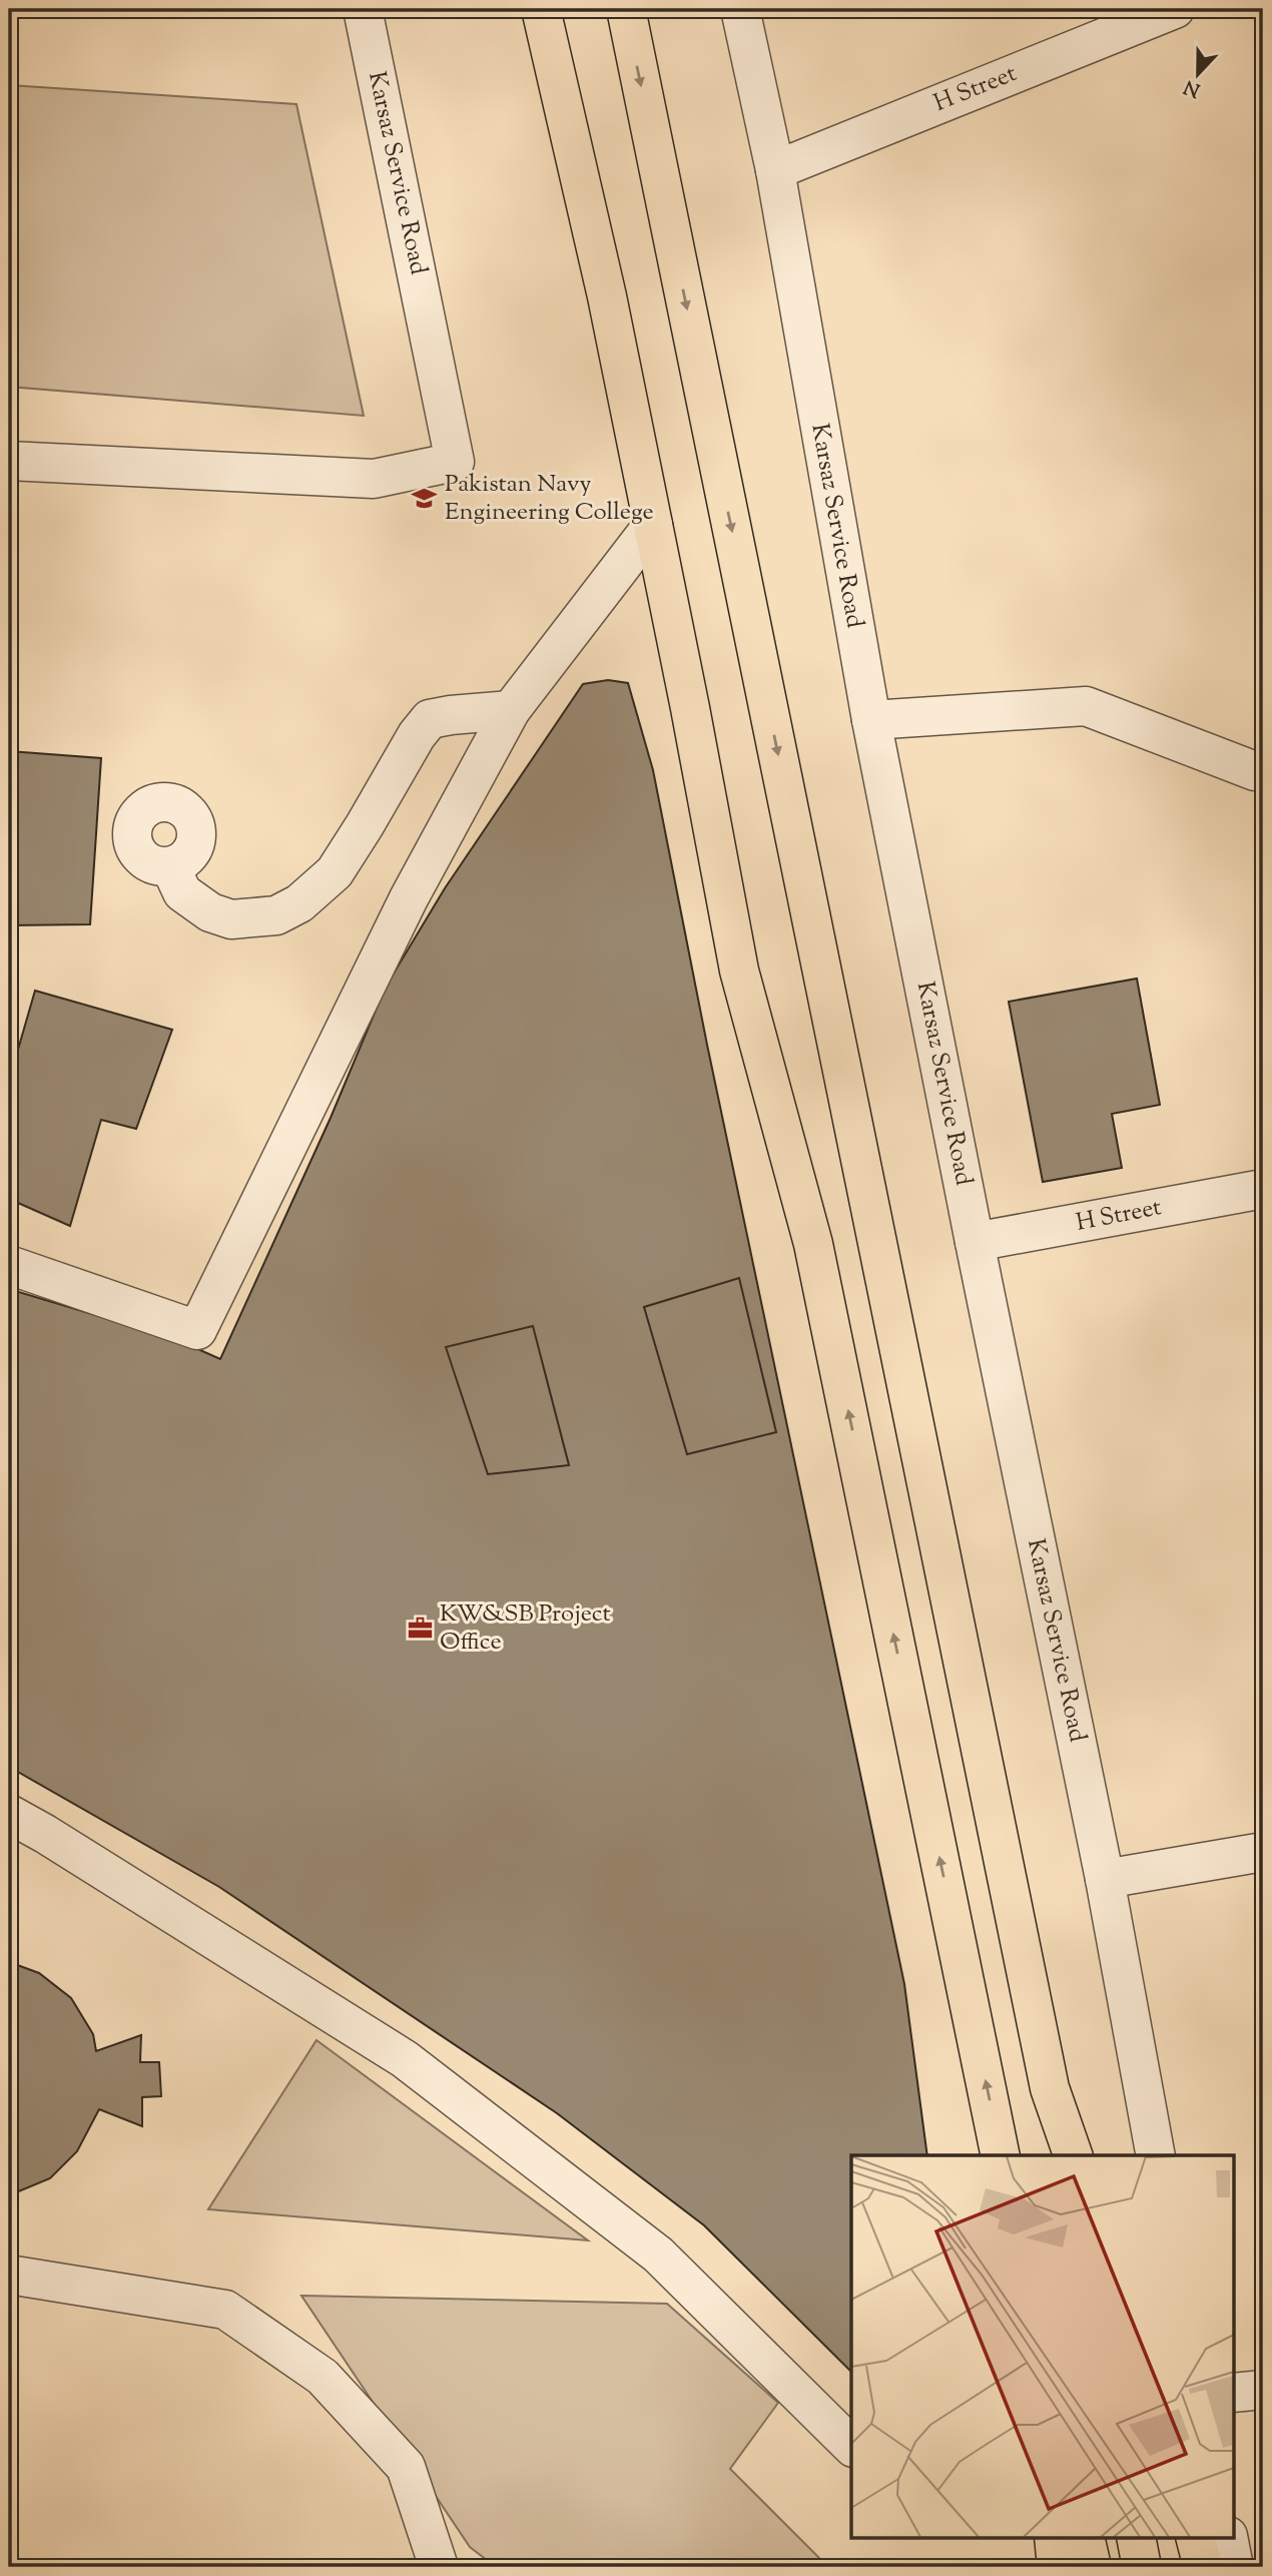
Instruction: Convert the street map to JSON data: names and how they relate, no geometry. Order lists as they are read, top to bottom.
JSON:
{
  "streets": {
    "street": ["H Street", "Karsaz Service Road"]
  },
  "crossings": [
    ["H Street", "Karsaz Service Road"]
  ],
  "places": {
    "school or university": ["Pakistan Navy Engineering College"],
    "office": ["KW&SB Project Office"]
  },
  "north": "bottom"
}
